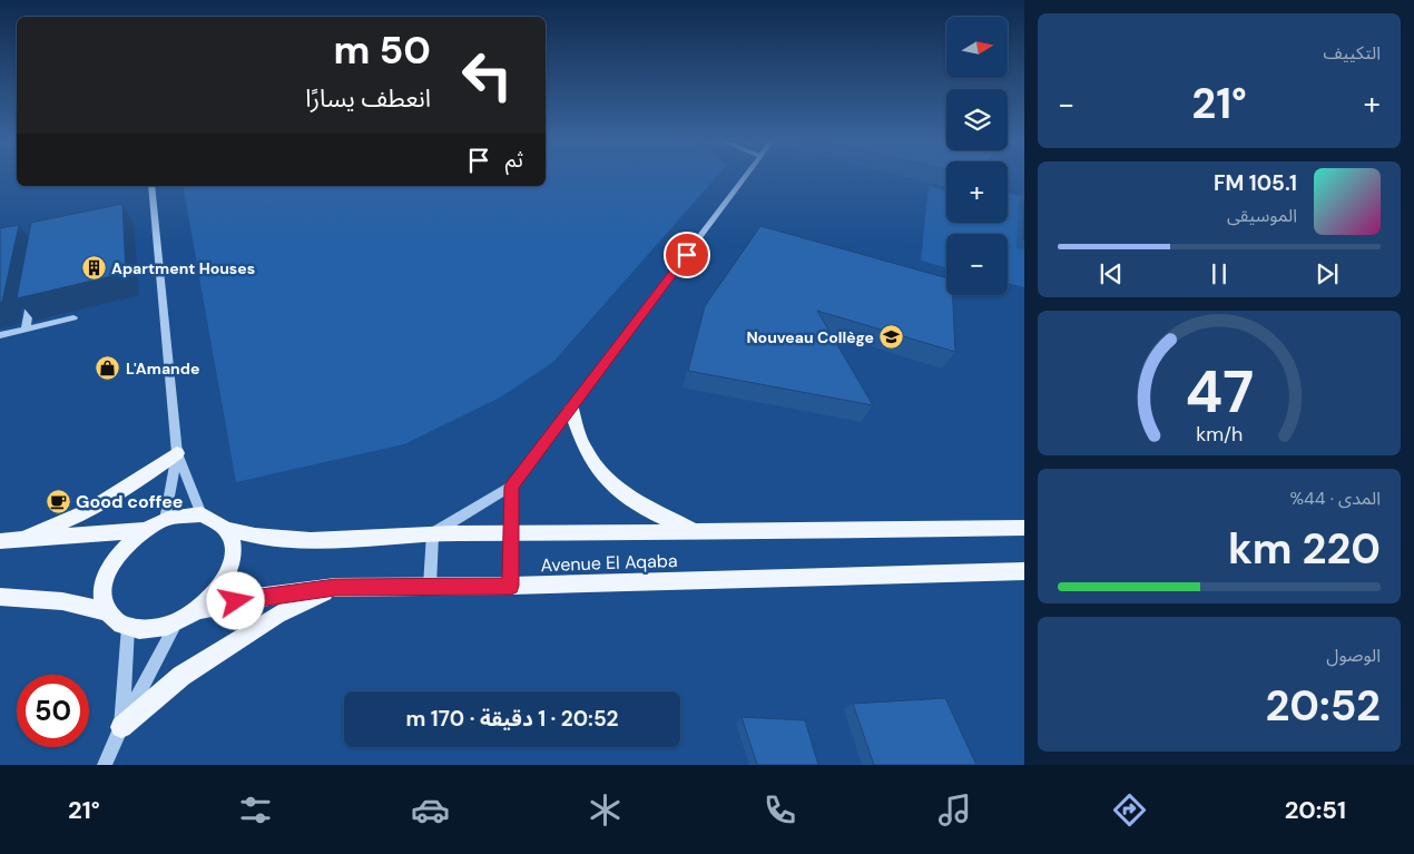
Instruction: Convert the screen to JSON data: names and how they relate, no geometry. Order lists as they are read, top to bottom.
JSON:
{
  "streets": {
    "main road": ["Avenue El Aqaba"]
  },
  "places": {
    "building": ["Apartment Houses"],
    "school or university": ["Nouveau Collège"],
    "shop": ["L'Amande"],
    "cafe": ["Good coffee"]
  },
  "north": "right",
  "page": {
    "tile": [
      "التكييف",
      ["المدى · 44%", "220 km"],
      ["الوصول", "20:52"]
    ],
    "map_buttons": ["+", "−"],
    "turn": ["50 m", "انعطف يسارًا"],
    "heat": ["−", "21°", "+"],
    "then": "ثم",
    "song": ["105.1 FM", "الموسيقى"],
    "limit": "50",
    "trip": "20:52 · 1 دقيقة · 170 m",
    "tabs": ["20:51", "21°"],
    "gauge": ["47", "km/h"]
  }
}
